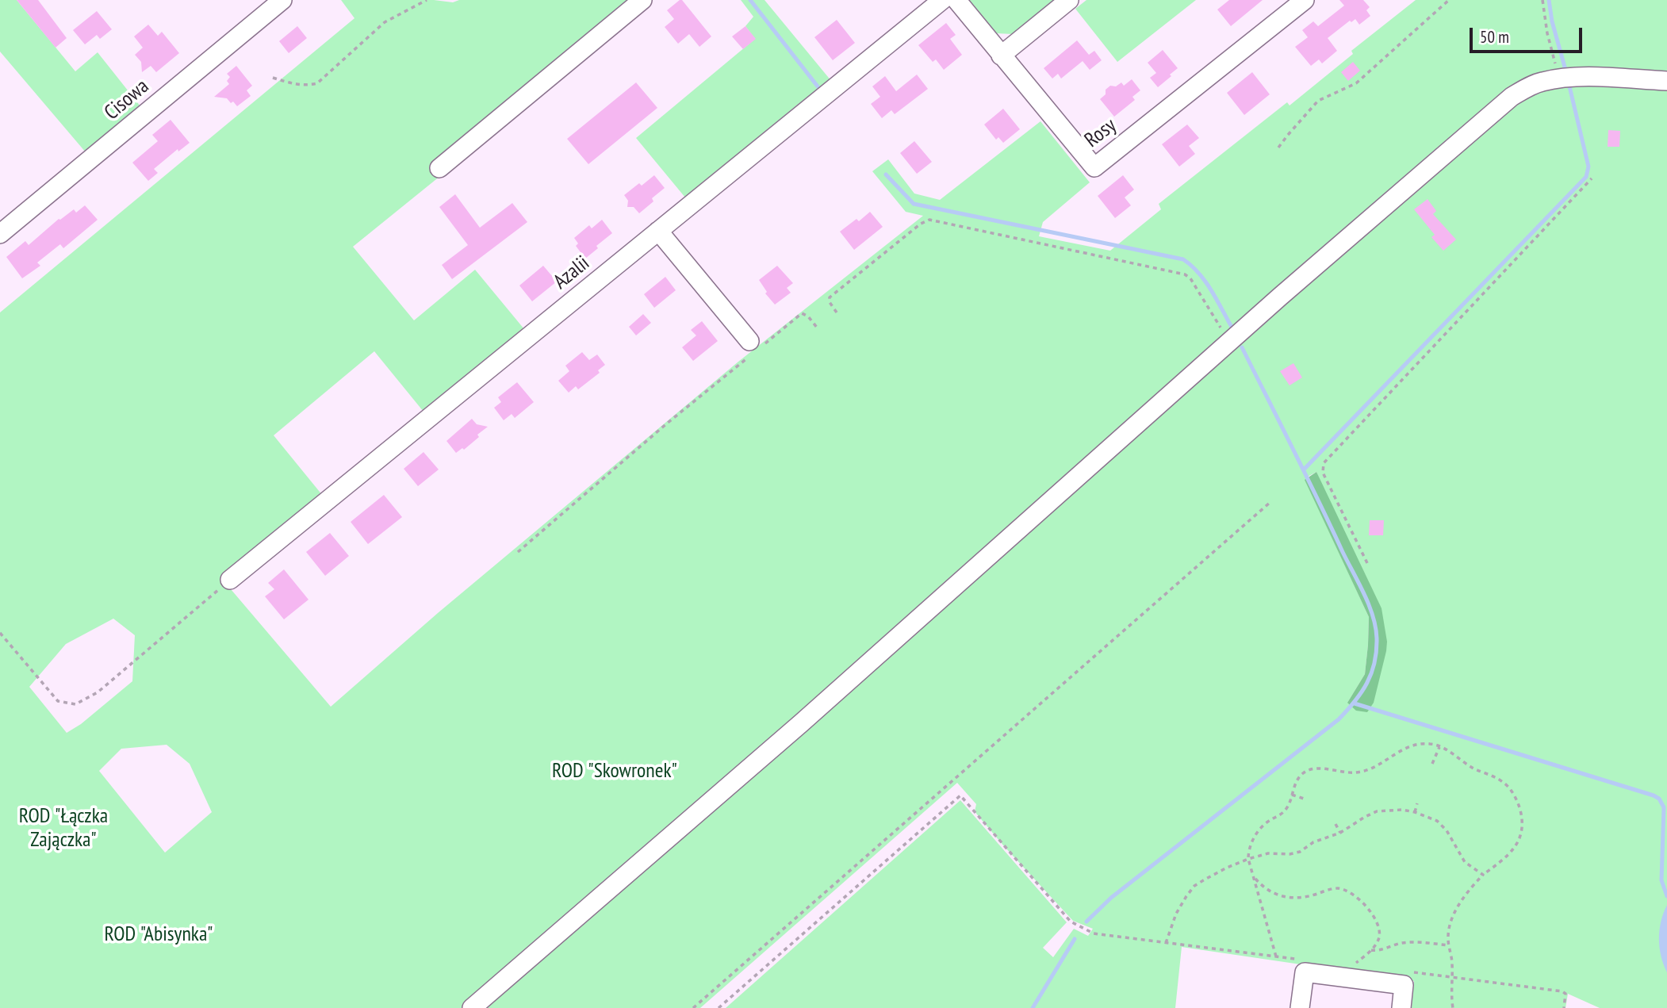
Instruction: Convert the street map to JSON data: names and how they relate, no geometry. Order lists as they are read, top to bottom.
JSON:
{
  "streets": {
    "street": ["Cisowa", "Rosy", "Azalii"]
  },
  "parks": ["ROD \"Skowronek\"", "ROD \"Łączka Zajączka\"", "ROD \"Abisynka\""],
  "scale_bar": "50 m"
}
